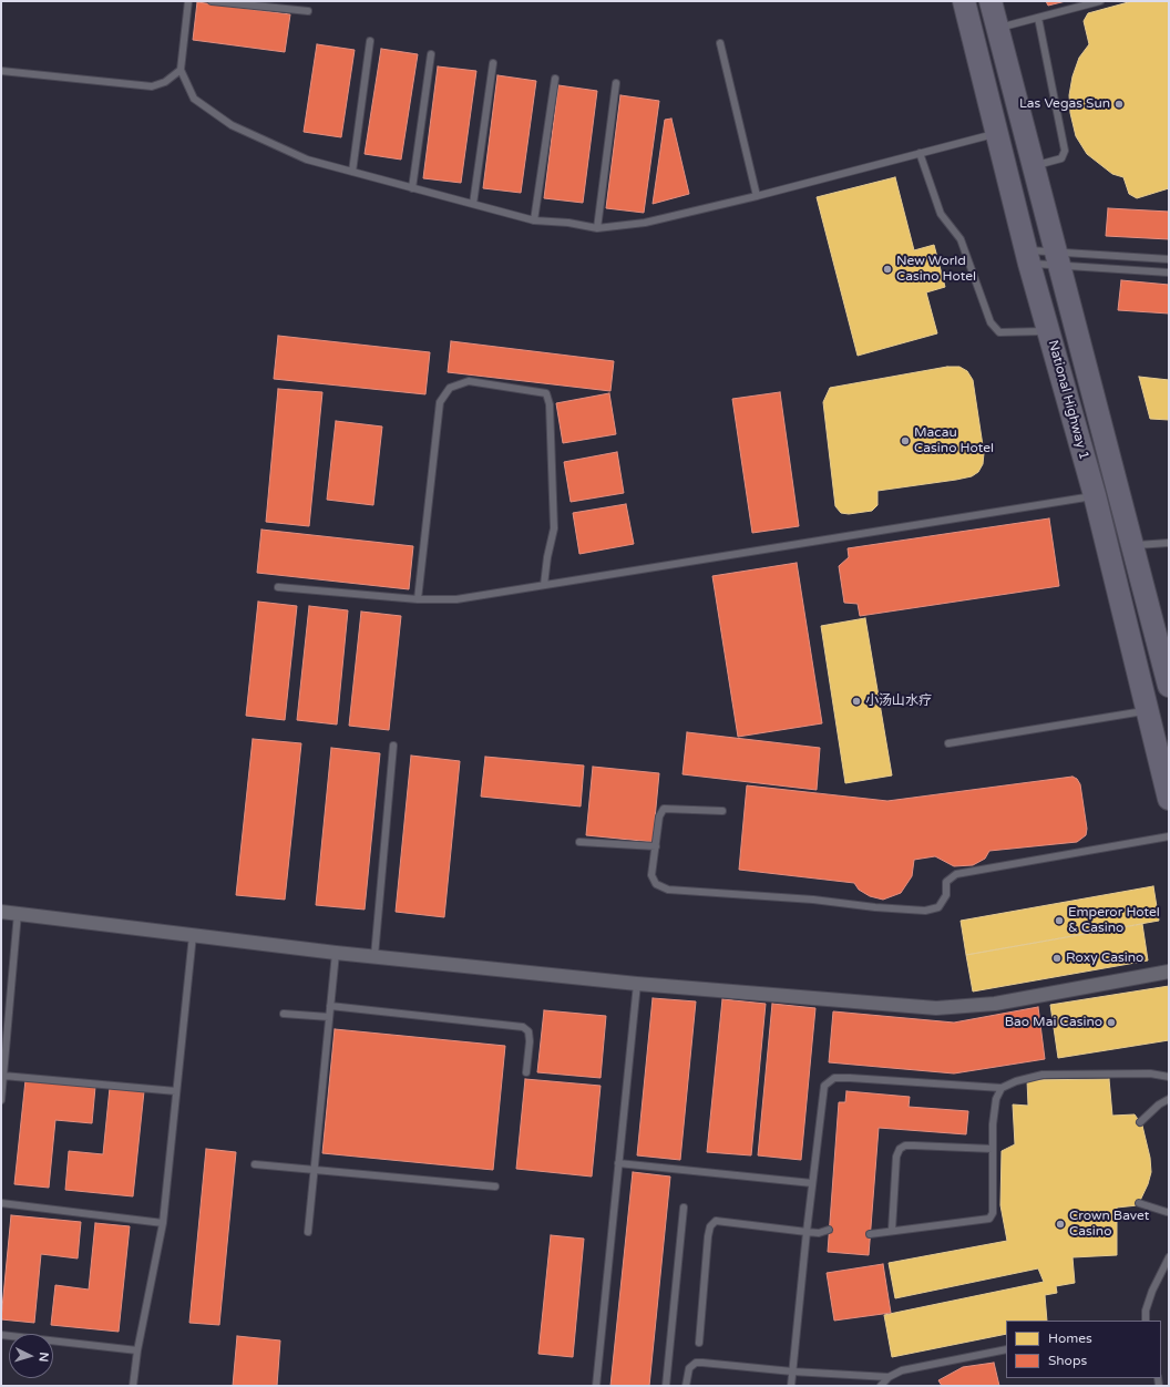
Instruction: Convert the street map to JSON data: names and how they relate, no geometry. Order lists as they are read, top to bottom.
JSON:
{
  "streets": {
    "highway": ["National Highway 1"]
  },
  "places": [
    "Las Vegas Sun",
    "New World Casino Hotel",
    "Macau Casino Hotel",
    "小汤山水疗",
    "Emperor Hotel & Casino",
    "Roxy Casino",
    "Bao Mai Casino",
    "Crown Bavet Casino"
  ],
  "legend": ["Homes", "Shops"],
  "north": "right"
}
